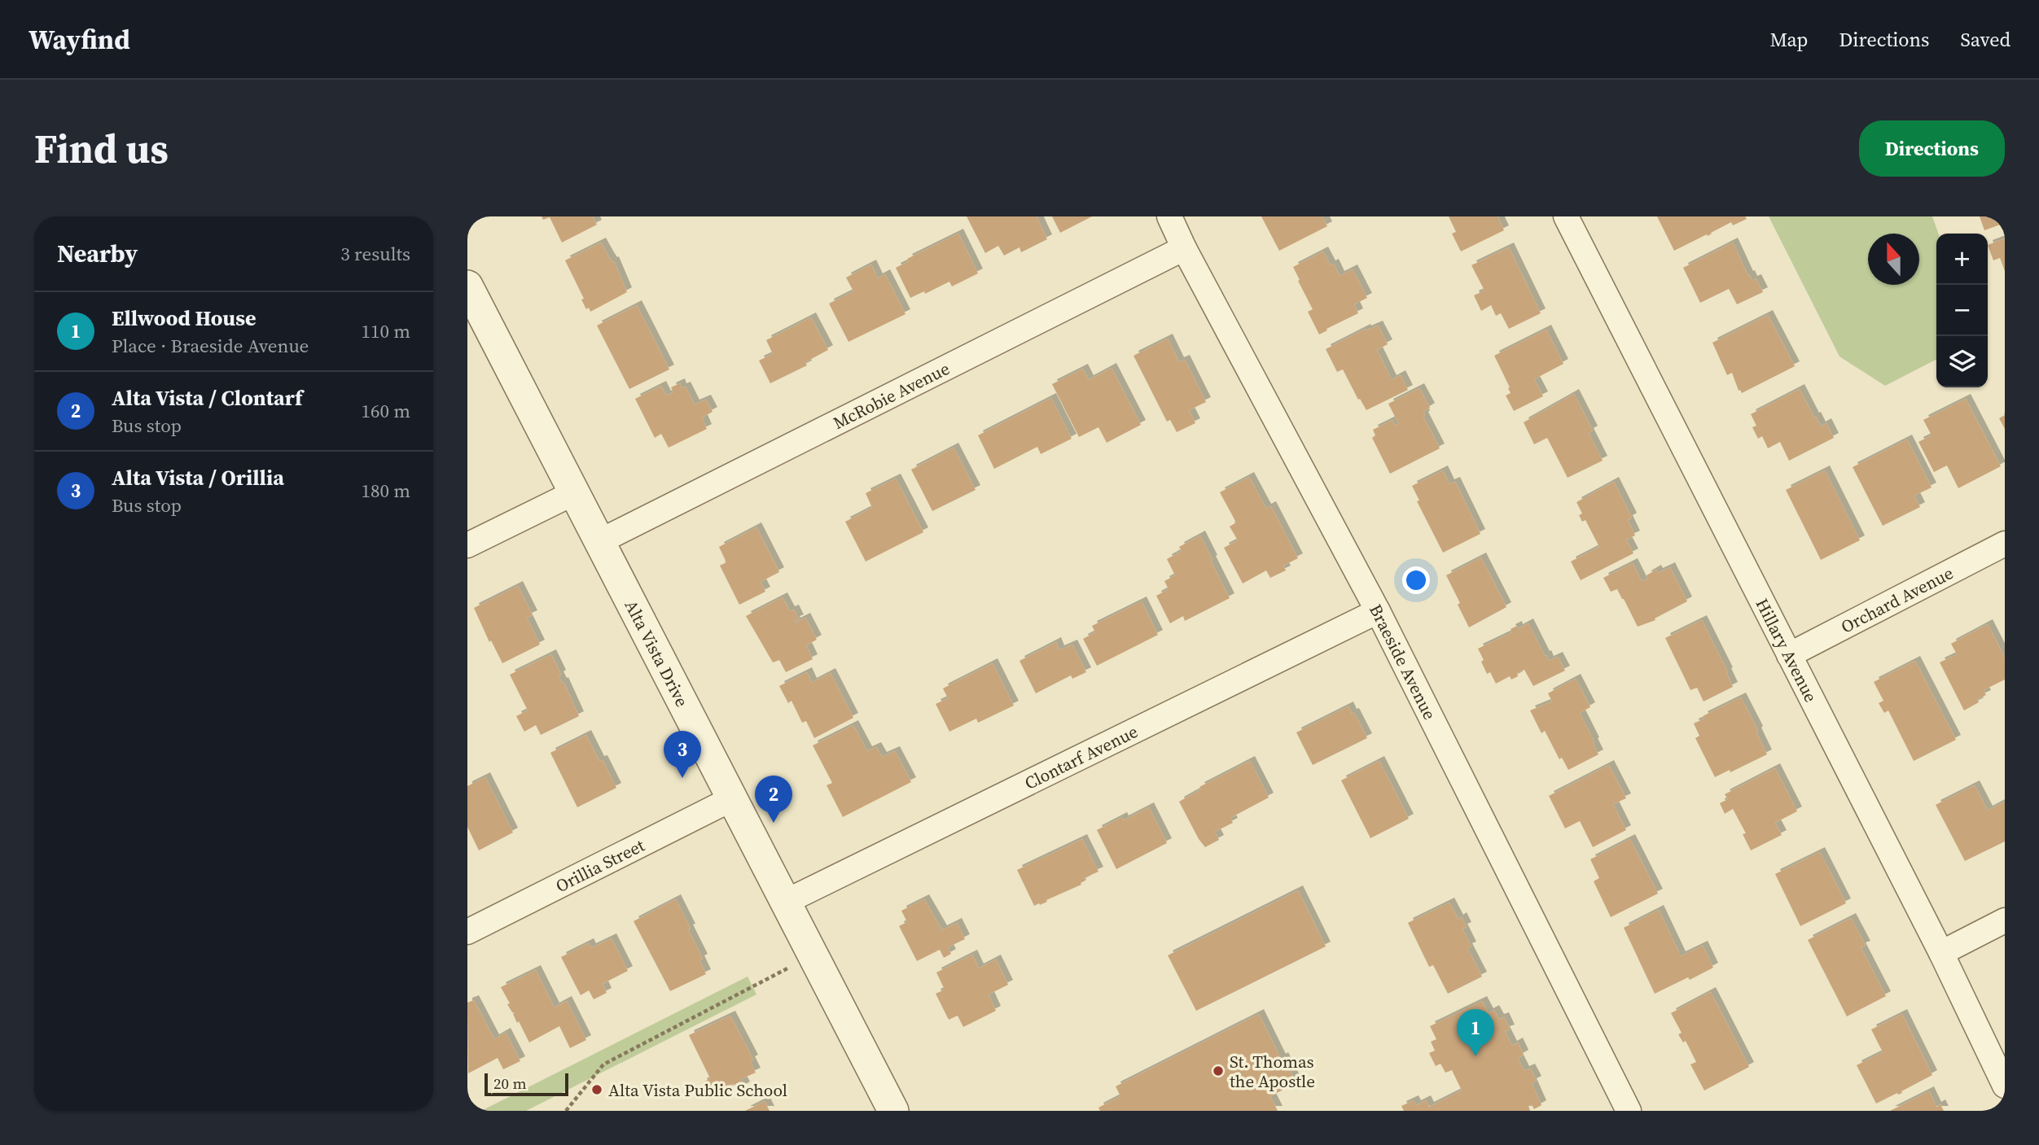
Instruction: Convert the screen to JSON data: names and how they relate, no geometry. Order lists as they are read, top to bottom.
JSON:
{
  "streets": {
    "street": [
      "McRobie Avenue",
      "Orchard Avenue",
      "Hillary Avenue",
      "Alta Vista Drive",
      "Braeside Avenue",
      "Clontarf Avenue",
      "Orillia Street"
    ]
  },
  "crossings": [
    ["McRobie Avenue", "Alta Vista Drive"],
    ["McRobie Avenue", "Braeside Avenue"],
    ["Orchard Avenue", "Hillary Avenue"],
    ["Alta Vista Drive", "Clontarf Avenue"],
    ["Alta Vista Drive", "Orillia Street"],
    ["Braeside Avenue", "Clontarf Avenue"]
  ],
  "places": ["St. Thomas the Apostle", "Alta Vista Public School"],
  "scale_bar": "20 m",
  "north": "top",
  "page": {
    "header": "Wayfind",
    "nav": ["Map", "Directions", "Saved"],
    "buttons": "Directions",
    "title": "Find us",
    "heading": ["Nearby", "3 results"],
    "map_buttons": ["+", "−"],
    "list": [
      {
        "mark": "1",
        "name": "Ellwood House",
        "note": "Place · Braeside Avenue",
        "value": "110 m"
      },
      {
        "mark": "2",
        "name": "Alta Vista / Clontarf",
        "note": "Bus stop",
        "value": "160 m"
      },
      {
        "mark": "3",
        "name": "Alta Vista / Orillia",
        "note": "Bus stop",
        "value": "180 m"
      }
    ],
    "pins": ["3", "2", "1"],
    "scale": "20 m"
  }
}
